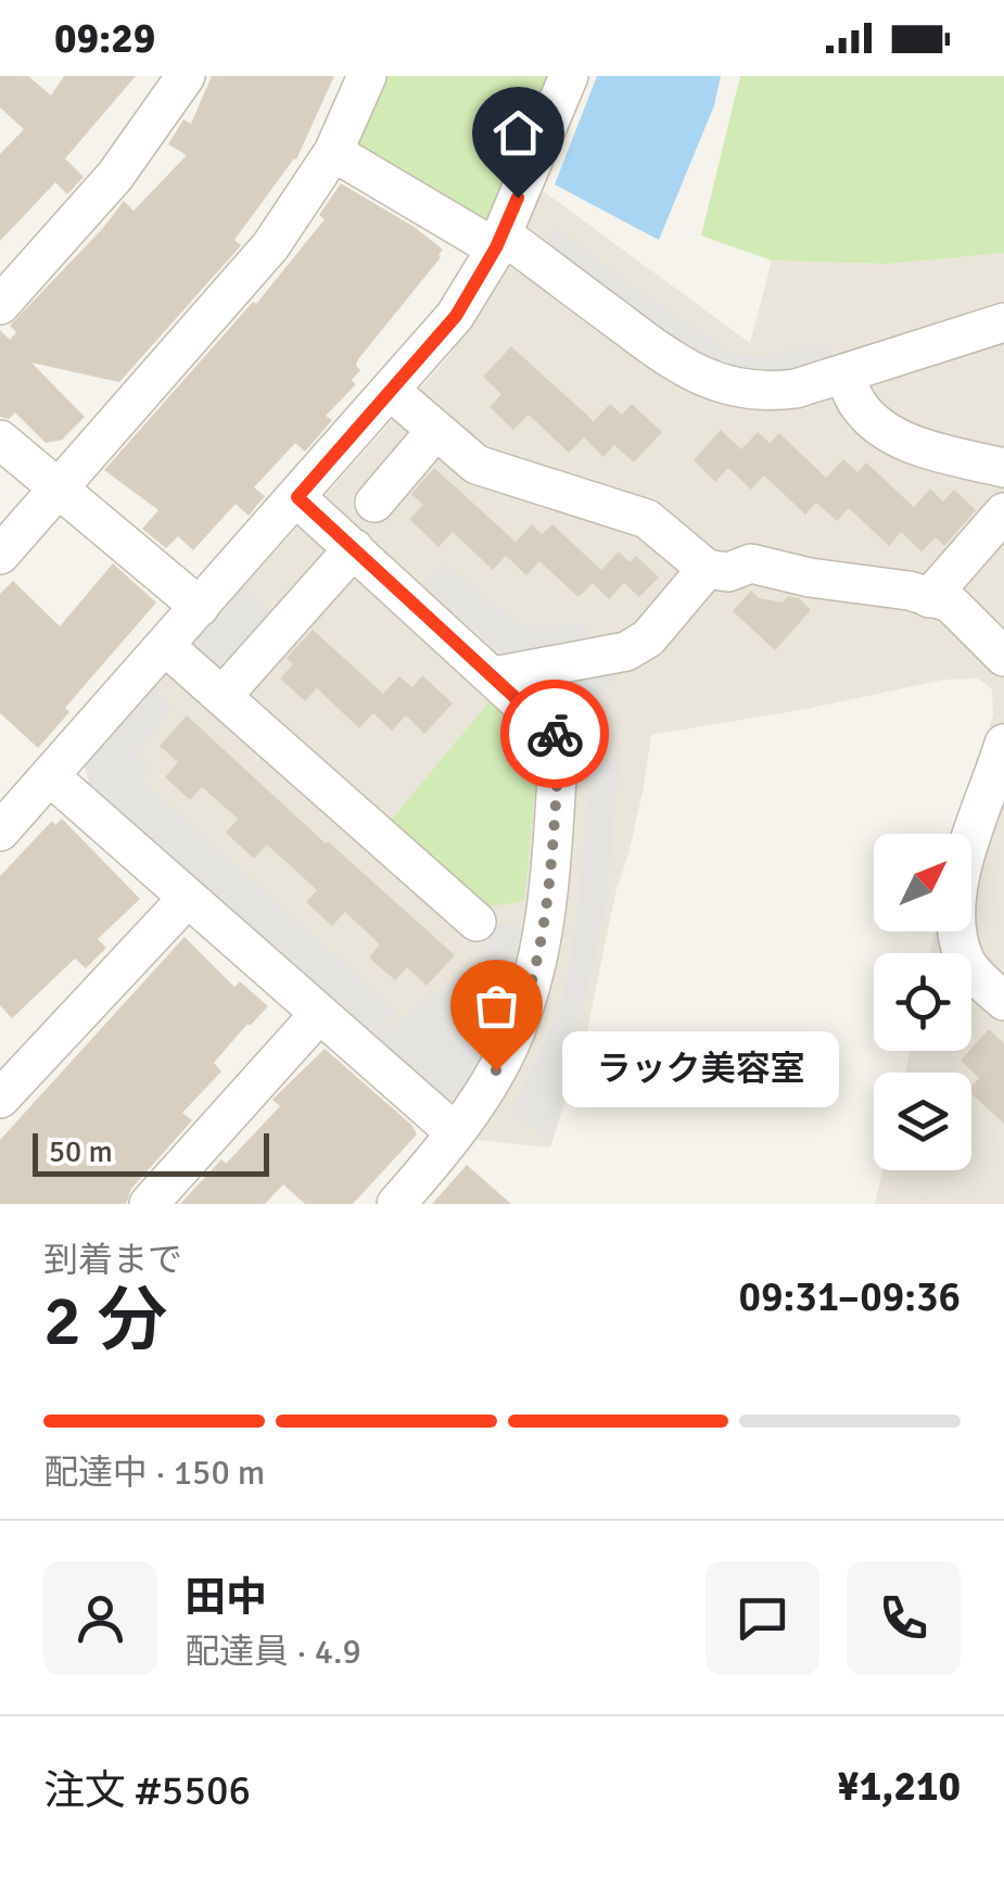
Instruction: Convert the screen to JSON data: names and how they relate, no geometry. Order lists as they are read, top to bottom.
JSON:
{
  "places": ["ラック美容室"],
  "scale_bar": "50 m",
  "north": "top right",
  "page": {
    "status": "09:29",
    "bubble": "ラック美容室",
    "scale": "50 m",
    "heading": ["2 分", "到着まで", "09:31–09:36"],
    "panel": [
      "田中",
      "配達員 · 4.9",
      "注文 #5506",
      "¥1,210"
    ],
    "bar": "配達中 · 150 m"
  }
}
